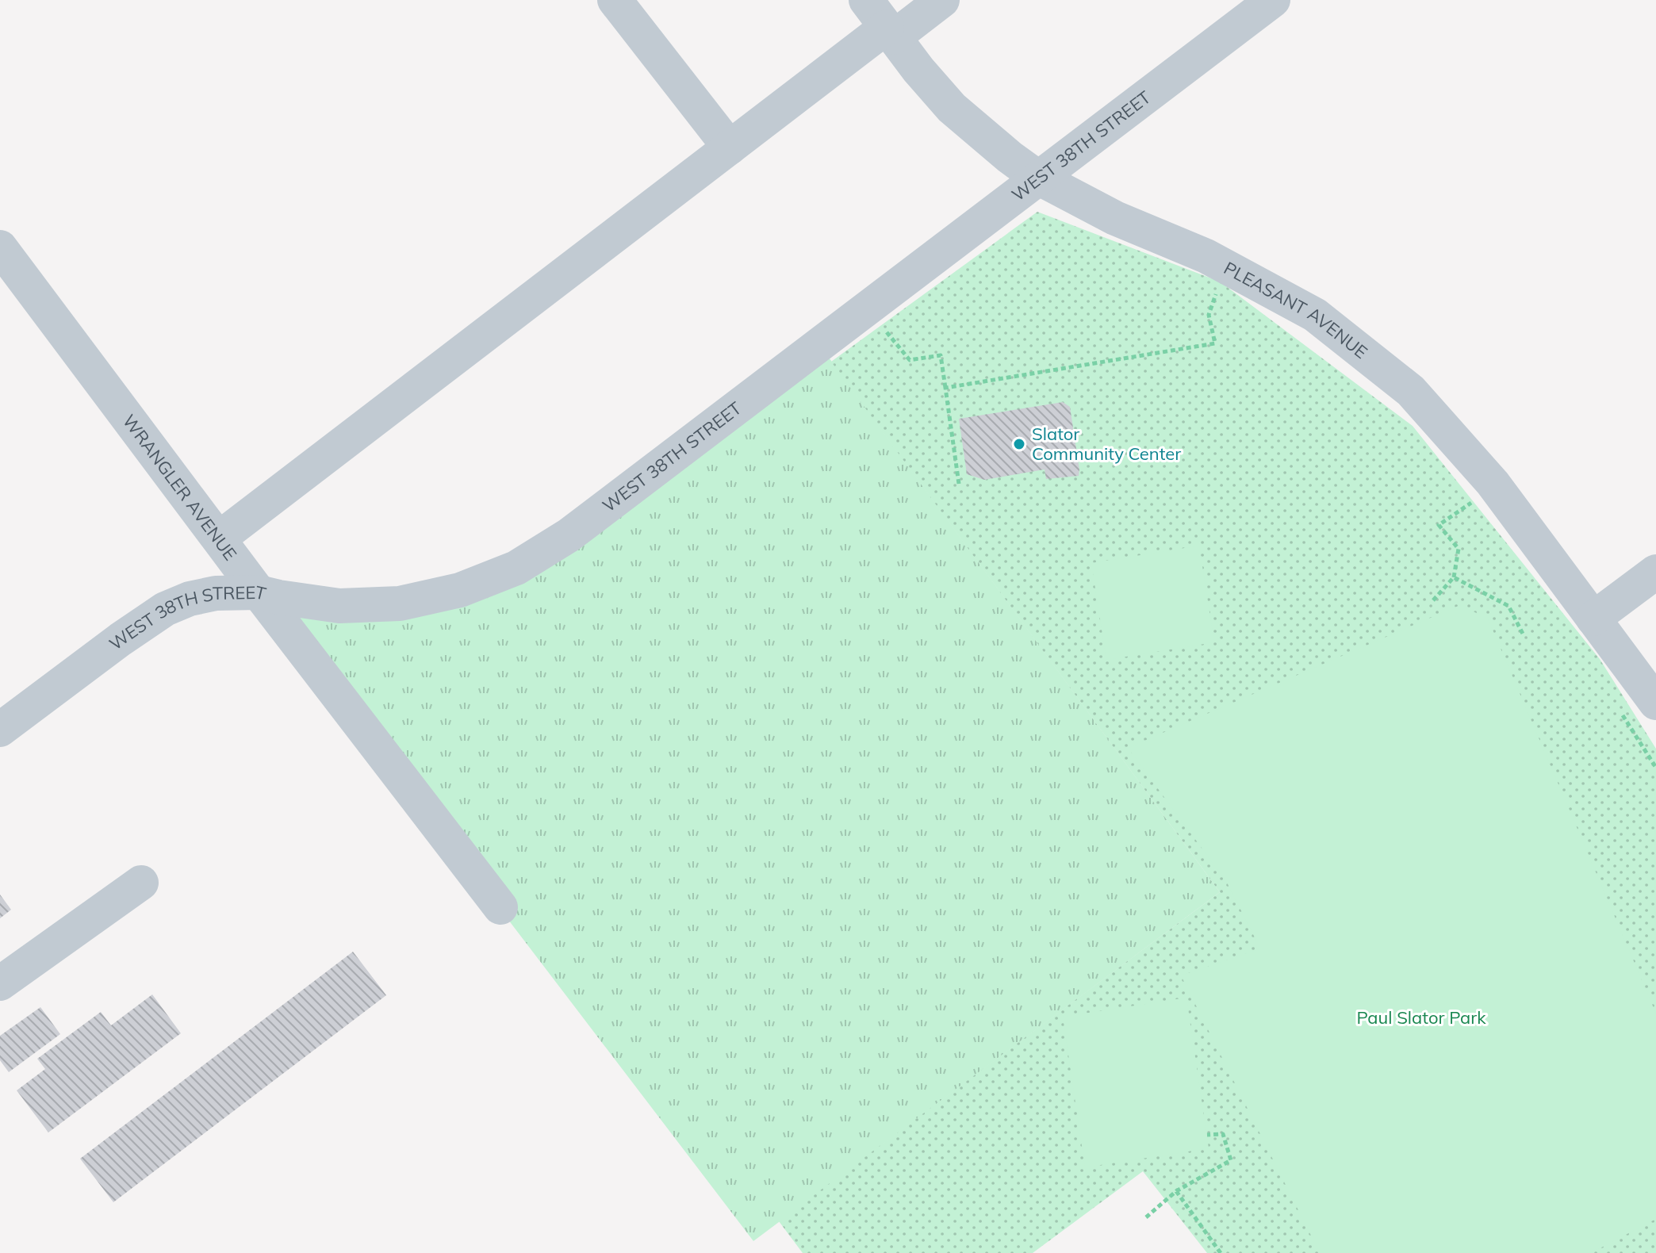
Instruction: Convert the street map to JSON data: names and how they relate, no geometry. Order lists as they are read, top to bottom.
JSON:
{
  "streets": {
    "street": ["WEST 38TH STREET", "PLEASANT AVENUE", "WRANGLER AVENUE"]
  },
  "crossings": [
    ["WEST 38TH STREET", "PLEASANT AVENUE"],
    ["WEST 38TH STREET", "WRANGLER AVENUE"]
  ],
  "parks": ["Paul Slator Park"],
  "places": ["Slator Community Center"]
}
